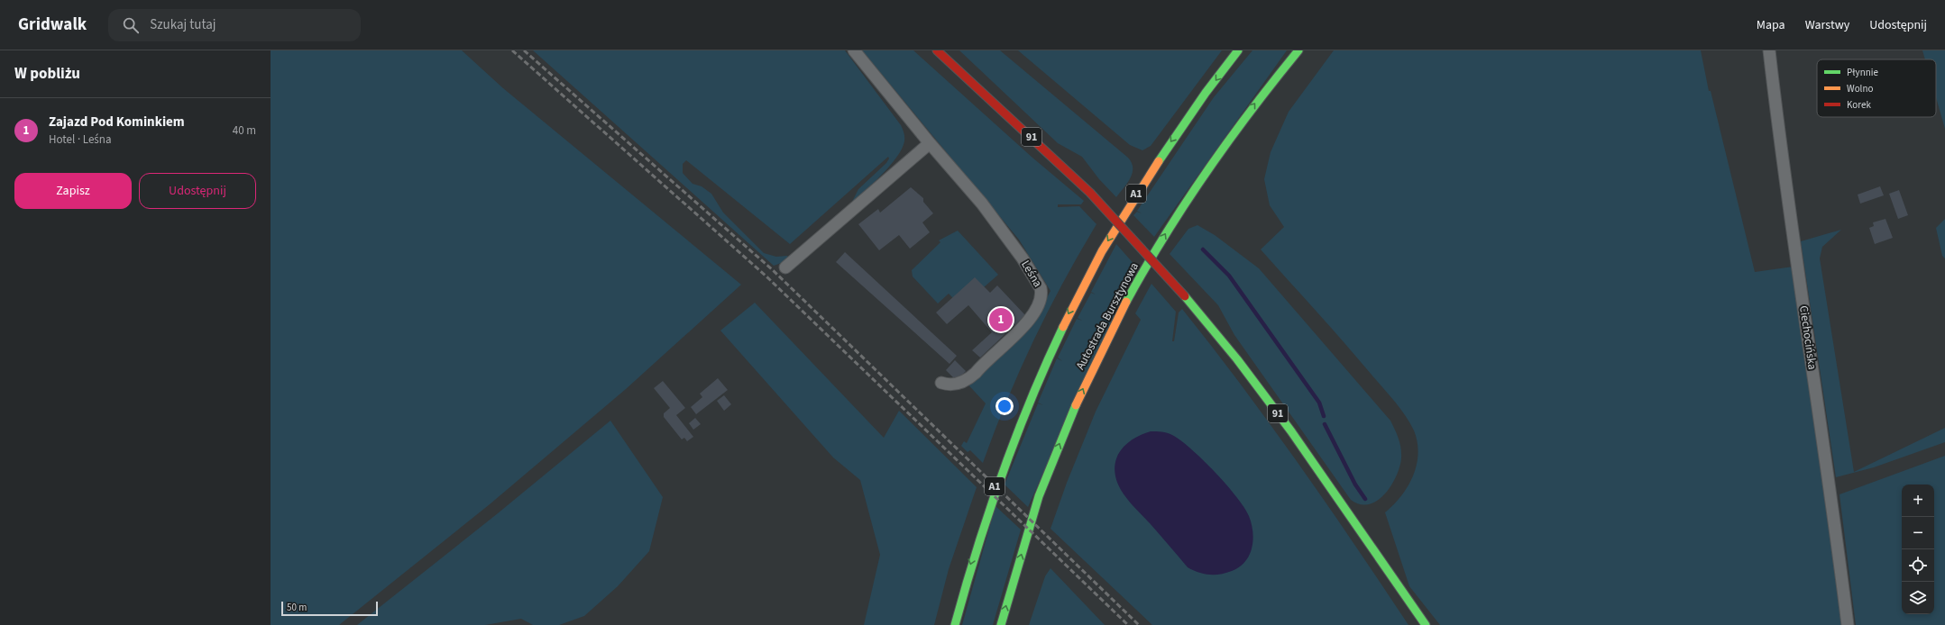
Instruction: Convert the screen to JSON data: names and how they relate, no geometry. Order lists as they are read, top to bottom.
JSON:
{
  "streets": {
    "main road": ["91", "A1", "Autostrada Bursztynowa"],
    "street": ["Leśna", "Ciechocińska"]
  },
  "legend": ["Płynnie", "Wolno", "Korek"],
  "scale_bar": "50 m",
  "page": {
    "header": "Gridwalk",
    "search": "Szukaj tutaj",
    "nav": ["Mapa", "Warstwy", "Udostępnij"],
    "heading": "W pobliżu",
    "list": [
      {
        "mark": "1",
        "name": "Zajazd Pod Kominkiem",
        "note": "Hotel · Leśna",
        "value": "40 m"
      }
    ],
    "buttons": ["Zapisz", "Udostępnij"],
    "pins": "1",
    "map_buttons": ["+", "−"],
    "scale": "50 m"
  }
}
